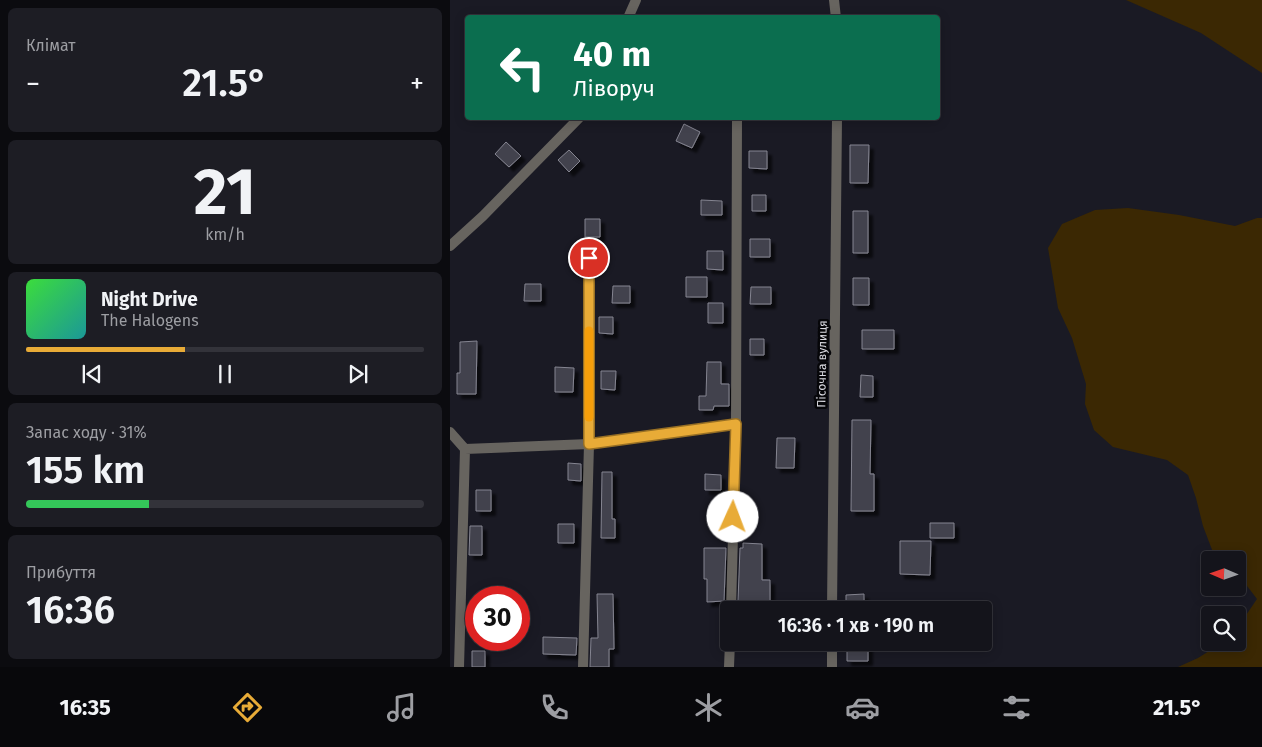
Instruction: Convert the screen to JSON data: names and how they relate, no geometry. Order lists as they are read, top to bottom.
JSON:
{
  "streets": {
    "street": ["Пісочна вулиця"]
  },
  "north": "left",
  "page": {
    "tile": [
      "Клімат",
      ["21", "km/h"],
      ["Запас ходу · 31%", "155 km"],
      ["Прибуття", "16:36"]
    ],
    "turn": ["40 m", "Ліворуч"],
    "heat": ["−", "21.5°", "+"],
    "song": ["Night Drive", "The Halogens"],
    "limit": "30",
    "trip": "16:36 · 1 хв · 190 m",
    "tabs": ["16:35", "21.5°"]
  }
}
